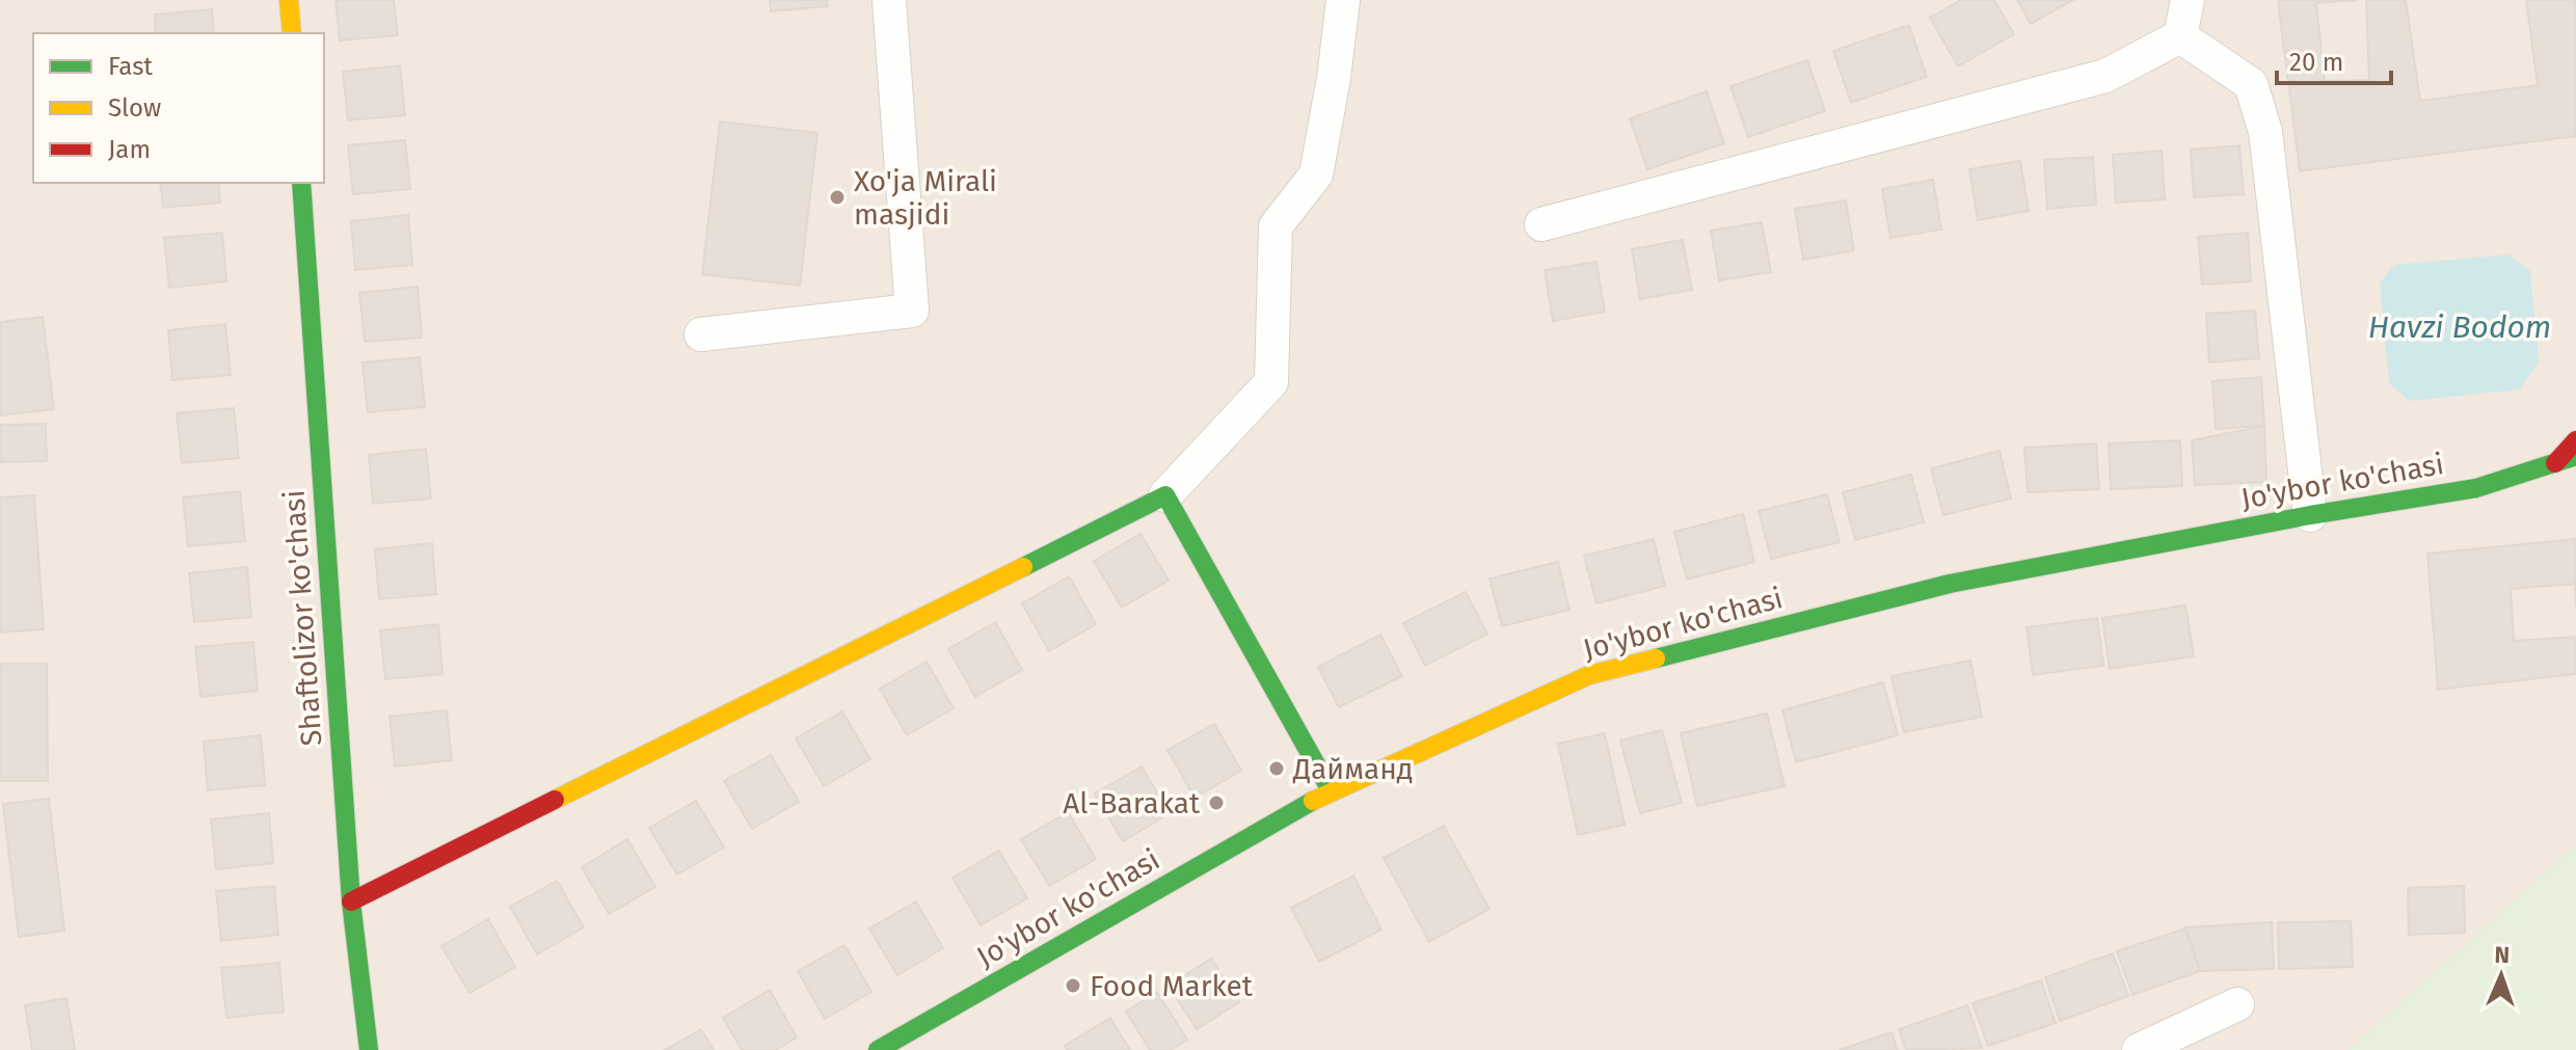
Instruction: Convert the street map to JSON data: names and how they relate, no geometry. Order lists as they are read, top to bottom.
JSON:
{
  "streets": {
    "street": ["Jo'ybor ko'chasi", "Shaftolizor ko'chasi"]
  },
  "water": ["Havzi Bodom"],
  "places": [
    "Xo'ja Mirali masjidi",
    "Дайманд",
    "Al-Barakat",
    "Food Market"
  ],
  "legend": ["Fast", "Slow", "Jam"],
  "scale_bar": "20 m",
  "north": "top"
}
